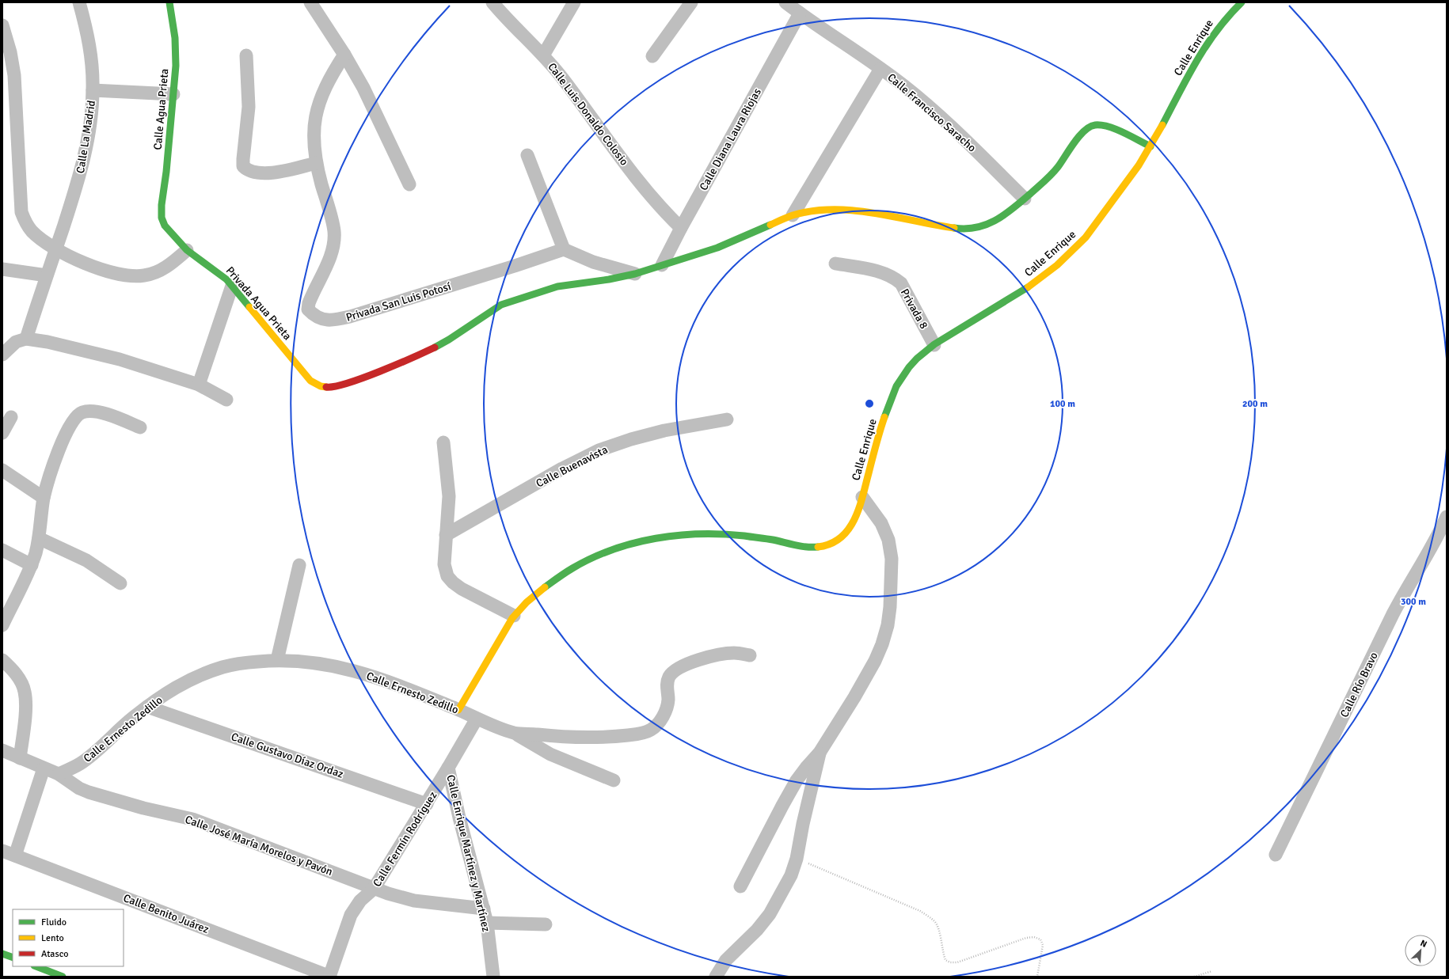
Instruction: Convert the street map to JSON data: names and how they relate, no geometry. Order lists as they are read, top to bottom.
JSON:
{
  "streets": {
    "street": [
      "Calle Enrique",
      "Calle Agua Prieta",
      "Calle Francisco Saracho",
      "Calle Luis Donaldo Colosio",
      "Calle La Madrid",
      "Calle Diana Laura Riojas",
      "Privada San Luis Potosí",
      "Privada Agua Prieta",
      "Privada 8",
      "Calle Buenavista",
      "Calle Río Bravo",
      "Calle Ernesto Zedillo",
      "Calle Gustavo Díaz Ordaz",
      "Calle Fermín Rodríguez",
      "Calle José María Morelos y Pavón",
      "Calle Enrique Martínez y Martínez",
      "Calle Benito Juárez"
    ]
  },
  "crossings": [
    ["Calle Enrique", "Privada 8"],
    ["Calle Agua Prieta", "Privada Agua Prieta"],
    ["Calle Francisco Saracho", "Calle Diana Laura Riojas"],
    ["Calle Luis Donaldo Colosio", "Calle Diana Laura Riojas"],
    ["Calle Ernesto Zedillo", "Calle Gustavo Díaz Ordaz"],
    ["Calle Ernesto Zedillo", "Calle José María Morelos y Pavón"],
    ["Calle Ernesto Zedillo", "Calle Enrique Martínez y Martínez"],
    ["Calle Gustavo Díaz Ordaz", "Calle Fermín Rodríguez"],
    ["Calle Fermín Rodríguez", "Calle José María Morelos y Pavón"],
    ["Calle Fermín Rodríguez", "Calle Enrique Martínez y Martínez"],
    ["Calle Fermín Rodríguez", "Calle Benito Juárez"],
    ["Calle José María Morelos y Pavón", "Calle Enrique Martínez y Martínez"]
  ],
  "legend": ["Fluido", "Lento", "Atasco"],
  "north": "top right",
  "rings": ["100 m", "200 m", "300 m"]
}
